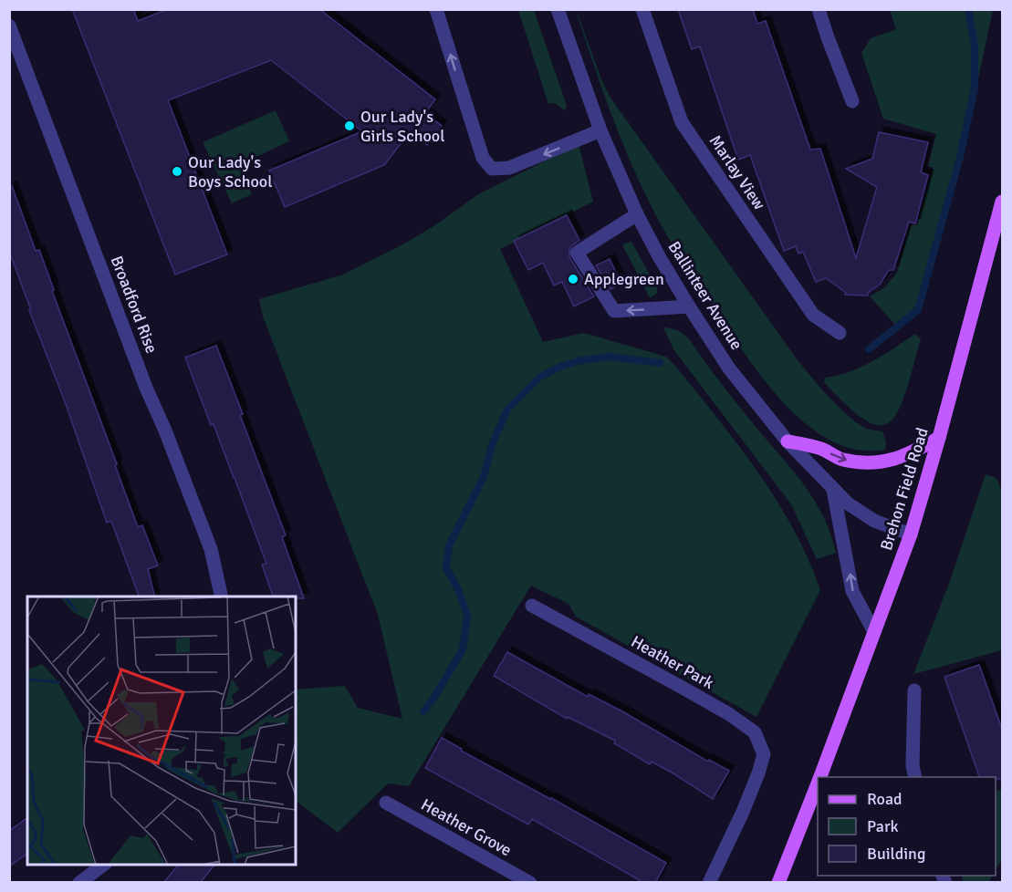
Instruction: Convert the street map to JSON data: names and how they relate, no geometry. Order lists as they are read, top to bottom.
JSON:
{
  "streets": {
    "main road": ["Brehon Field Road"],
    "street": [
      "Marlay View",
      "Ballinteer Avenue",
      "Broadford Rise",
      "Heather Park",
      "Heather Grove"
    ]
  },
  "crossings": [
    ["Ballinteer Avenue", "Brehon Field Road"]
  ],
  "places": ["Our Lady's Girls School", "Our Lady's Boys School", "Applegreen"],
  "legend": ["Road", "Park", "Building"]
}
